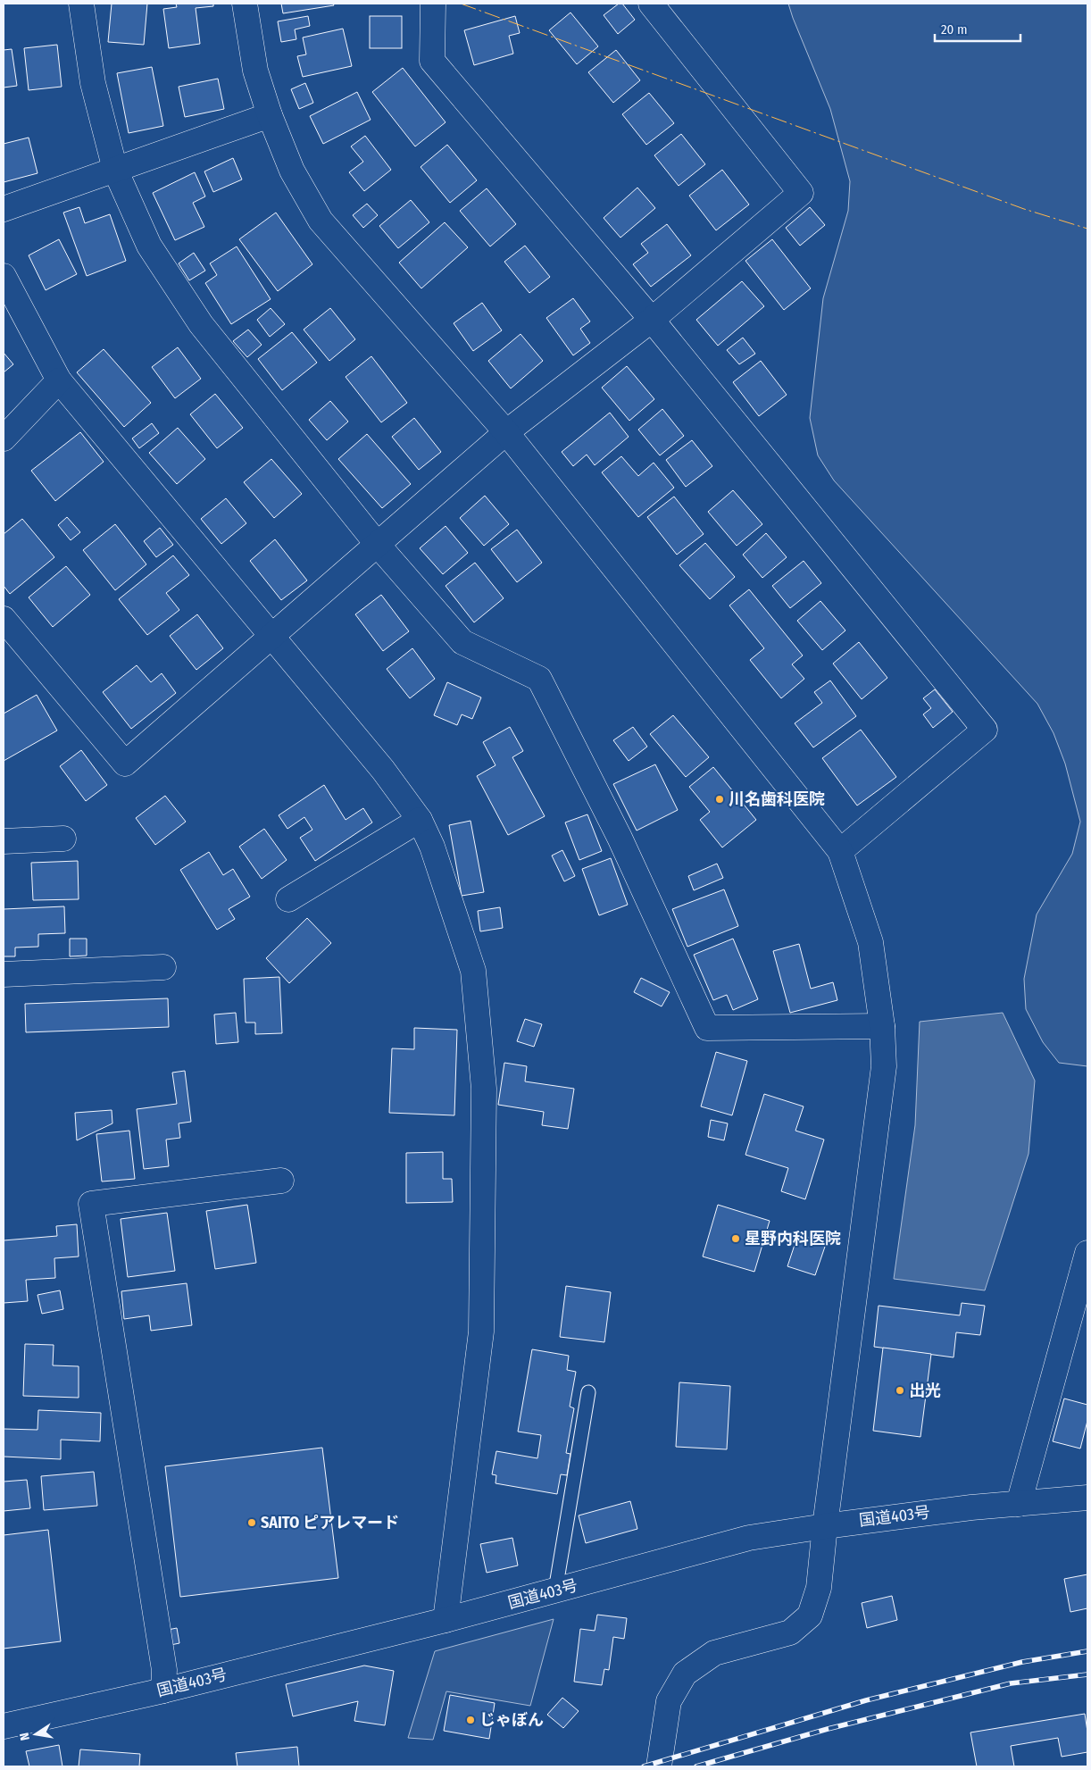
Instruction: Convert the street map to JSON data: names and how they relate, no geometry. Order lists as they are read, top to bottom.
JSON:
{
  "streets": {
    "main road": ["国道403号"]
  },
  "places": [
    "川名歯科医院",
    "星野内科医院",
    "出光",
    "SAITO ピアレマード",
    "じゃぼん"
  ],
  "scale_bar": "20 m",
  "north": "left"
}
